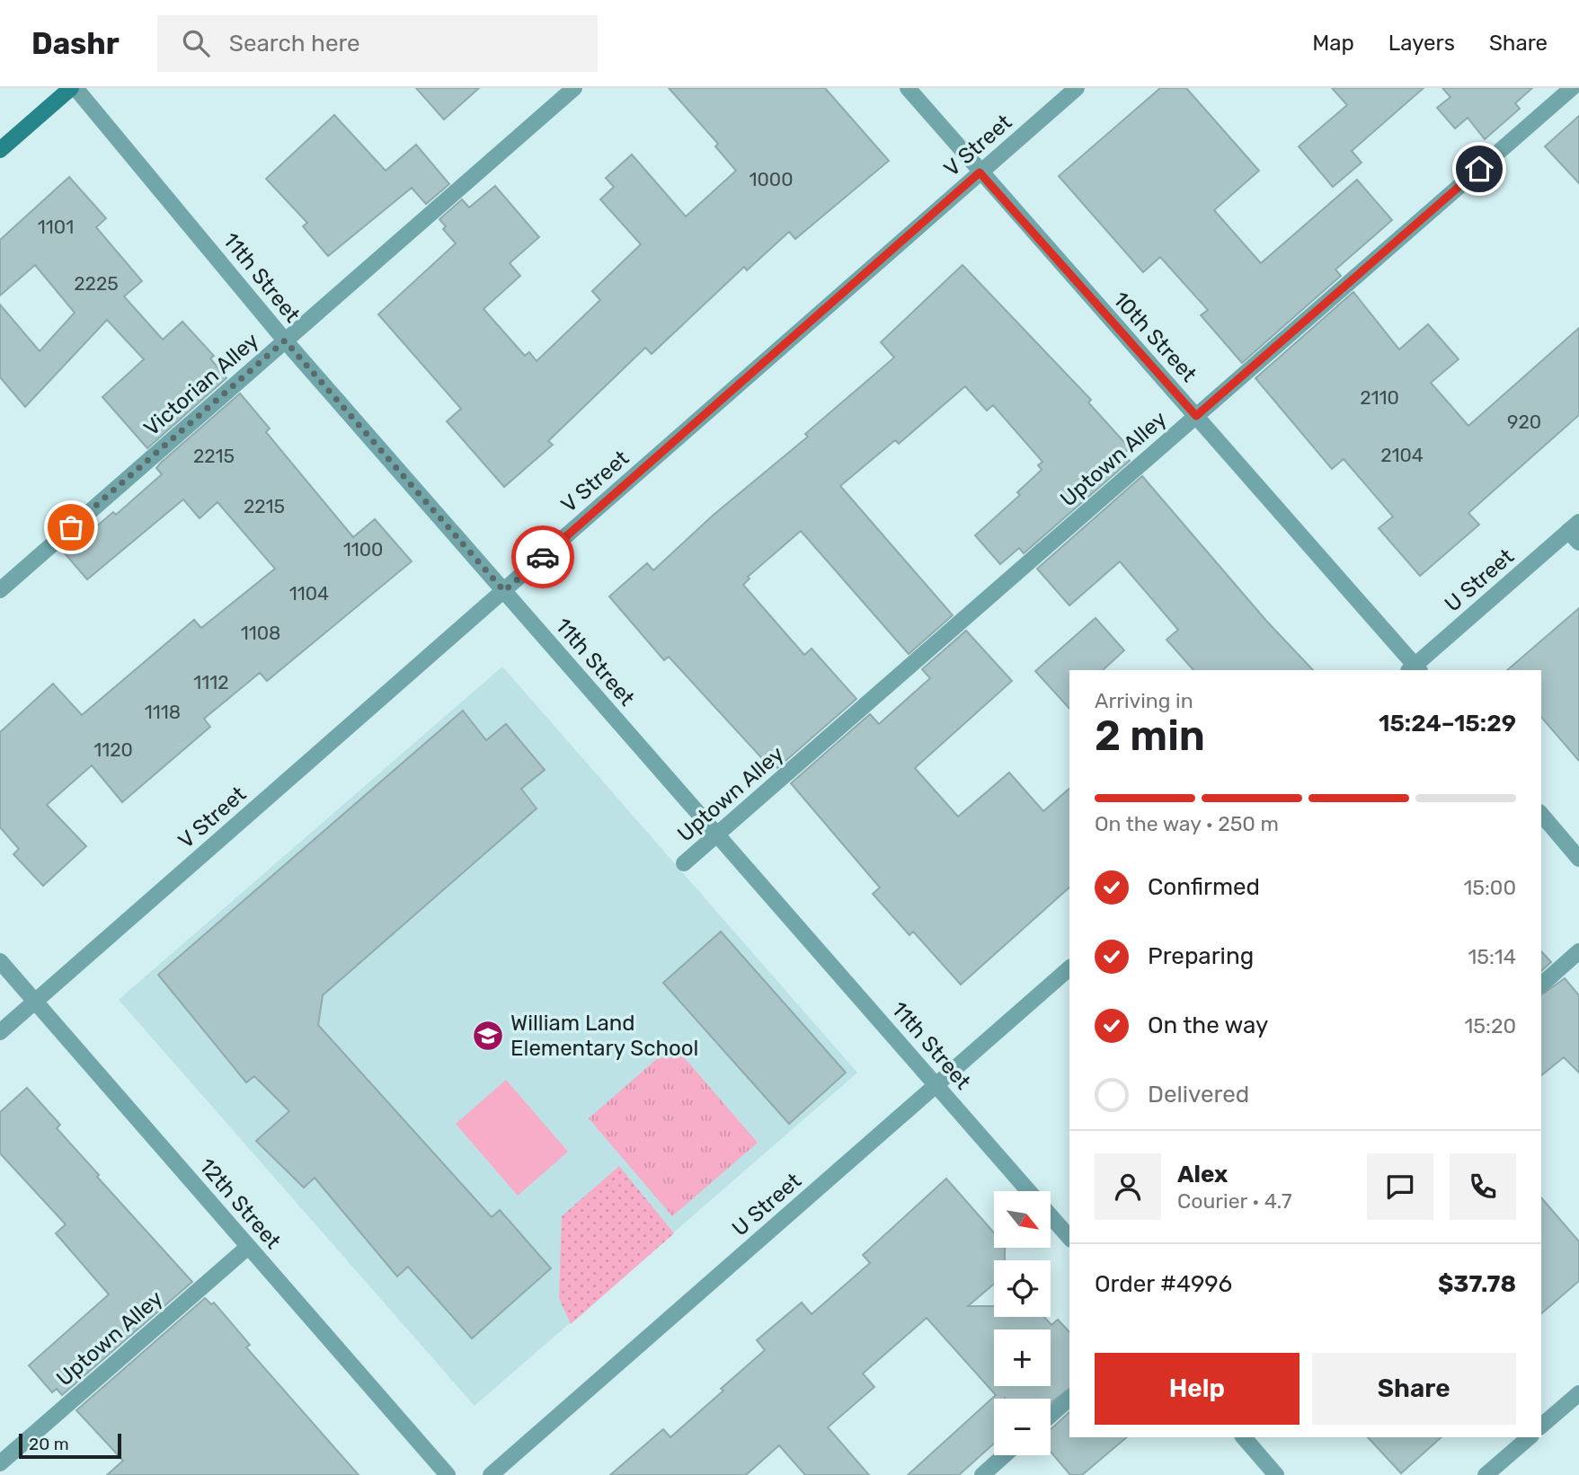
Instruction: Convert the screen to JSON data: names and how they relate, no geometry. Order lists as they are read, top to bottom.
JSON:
{
  "streets": {
    "street": [
      "V Street",
      "11th Street",
      "10th Street",
      "Victorian Alley",
      "Uptown Alley",
      "U Street",
      "12th Street"
    ]
  },
  "crossings": [
    ["V Street", "11th Street"],
    ["V Street", "10th Street"],
    ["V Street", "12th Street"],
    ["11th Street", "Victorian Alley"],
    ["11th Street", "Uptown Alley"],
    ["11th Street", "U Street"],
    ["10th Street", "Uptown Alley"],
    ["10th Street", "U Street"],
    ["Uptown Alley", "12th Street"]
  ],
  "places": {
    "school or university": ["William Land Elementary School"]
  },
  "house_numbers": [
    "1000",
    "1101",
    "2225",
    "2110",
    "920",
    "2104",
    "2215",
    "2215",
    "1100",
    "1104",
    "1108",
    "1112",
    "1118",
    "1120"
  ],
  "scale_bar": "20 m",
  "north": "bottom right",
  "page": {
    "header": "Dashr",
    "search": "Search here",
    "nav": ["Map", "Layers", "Share"],
    "heading": ["2 min", "Arriving in", "15:24–15:29"],
    "panel": [
      "Alex",
      "Courier · 4.7",
      "Order #4996",
      "$37.78"
    ],
    "bar": "On the way · 250 m",
    "list": [
      ["Confirmed", "15:00"],
      ["Preparing", "15:14"],
      ["On the way", "15:20"],
      "Delivered"
    ],
    "map_buttons": ["+", "−"],
    "buttons": ["Help", "Share"],
    "scale": "20 m"
  }
}
